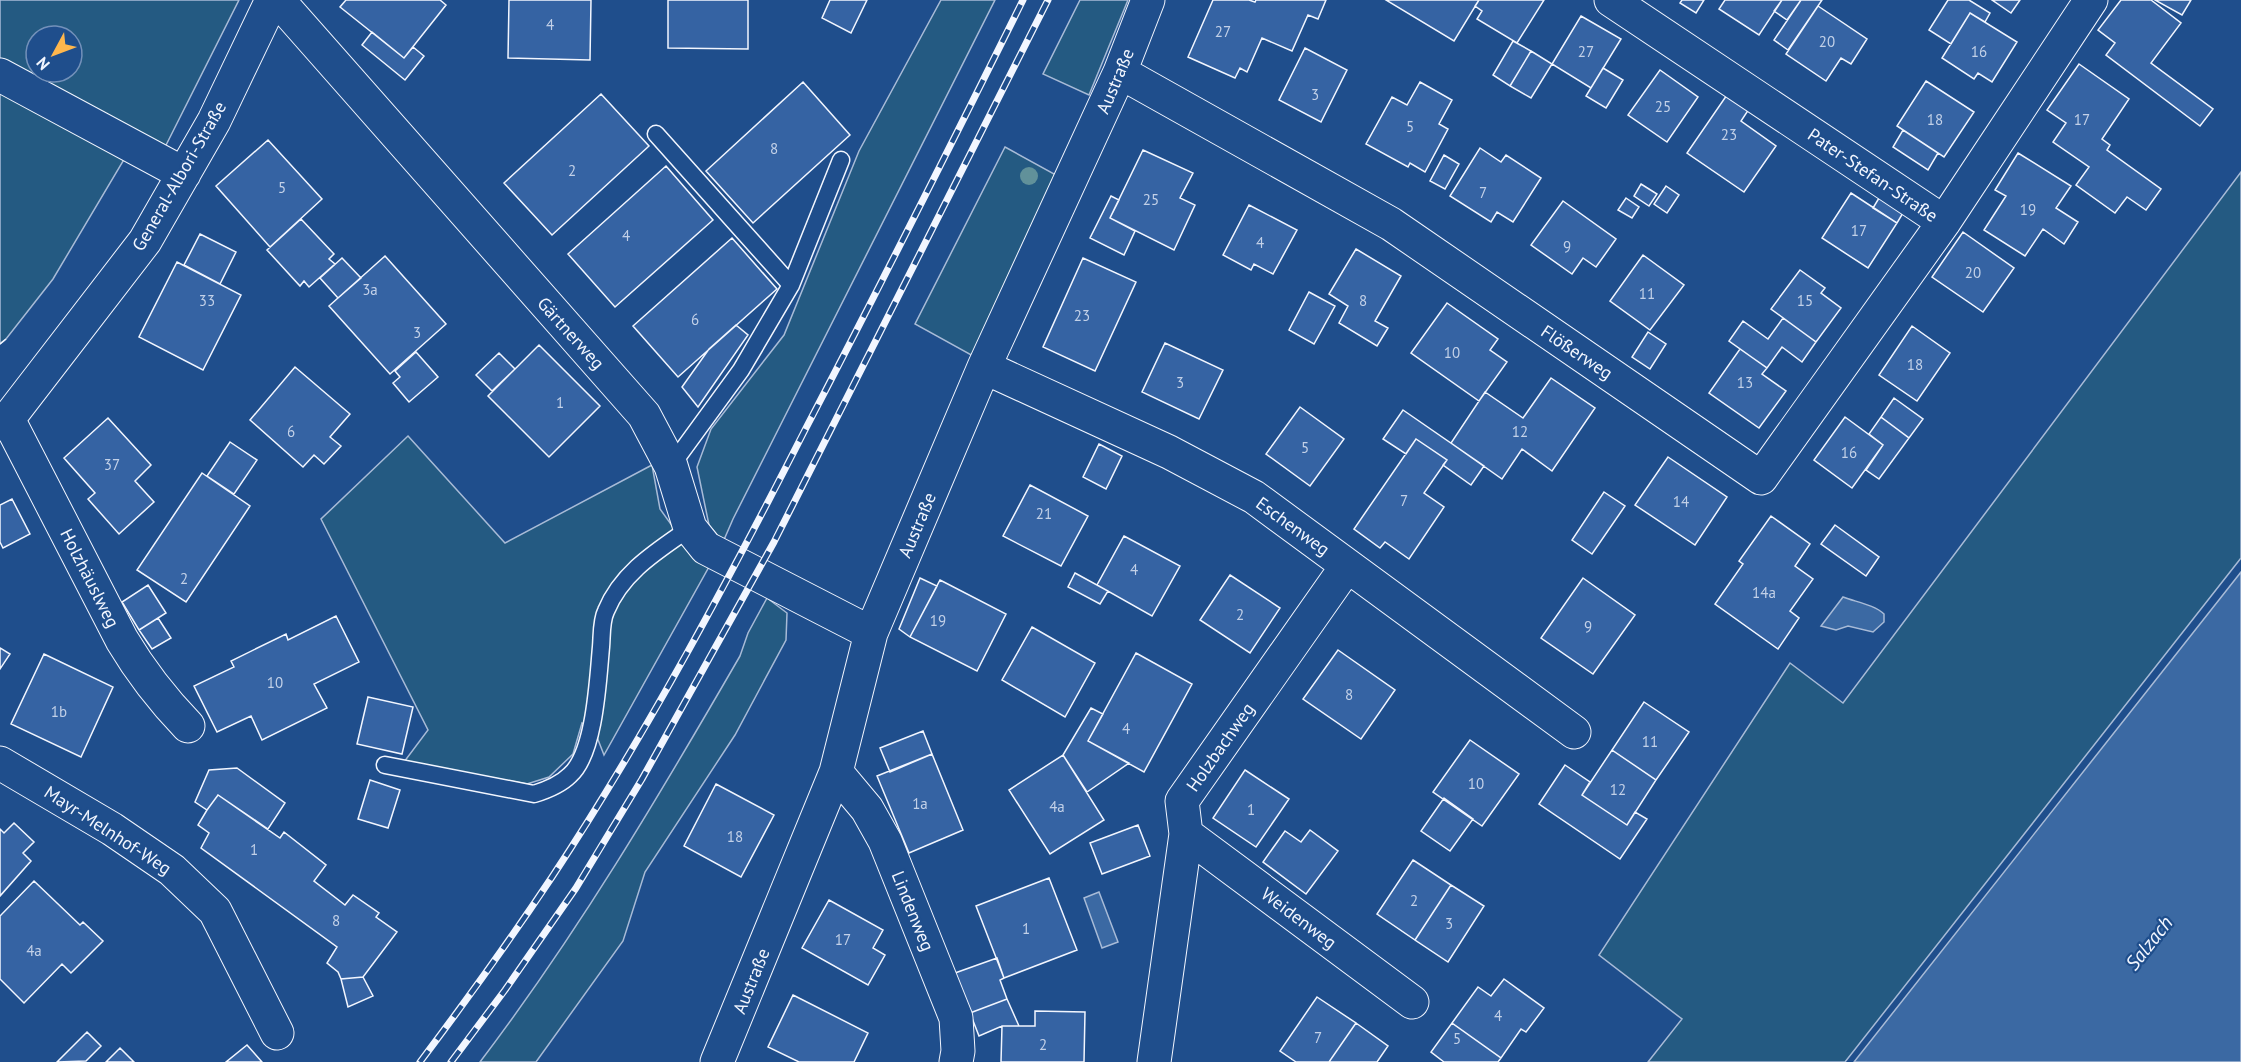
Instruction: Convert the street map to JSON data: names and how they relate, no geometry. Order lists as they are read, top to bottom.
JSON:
{
  "streets": {
    "street": [
      "Austraße",
      "Pater-Stefan-Straße",
      "General-Albori-Straße",
      "Gärtnerweg",
      "Flößerweg",
      "Eschenweg",
      "Holzhäuslweg",
      "Holzbachweg",
      "Mayr-Melnhof-Weg",
      "Lindenweg",
      "Weidenweg"
    ]
  },
  "crossings": [
    ["Austraße", "Gärtnerweg"],
    ["Austraße", "Flößerweg"],
    ["Austraße", "Eschenweg"],
    ["Austraße", "Lindenweg"],
    ["Pater-Stefan-Straße", "Flößerweg"],
    ["General-Albori-Straße", "Holzhäuslweg"],
    ["Eschenweg", "Holzbachweg"],
    ["Holzbachweg", "Weidenweg"]
  ],
  "water": ["Salzach"],
  "house_numbers": [
    "4",
    "27",
    "20",
    "27",
    "16",
    "3",
    "25",
    "18",
    "17",
    "5",
    "23",
    "8",
    "2",
    "5",
    "7",
    "25",
    "19",
    "17",
    "4",
    "4",
    "9",
    "20",
    "3a",
    "11",
    "33",
    "8",
    "15",
    "23",
    "6",
    "3",
    "10",
    "18",
    "3",
    "13",
    "1",
    "6",
    "12",
    "5",
    "16",
    "37",
    "7",
    "14",
    "21",
    "4",
    "2",
    "14a",
    "2",
    "19",
    "9",
    "10",
    "8",
    "1b",
    "4",
    "11",
    "10",
    "12",
    "1a",
    "4a",
    "1",
    "18",
    "1",
    "2",
    "8",
    "3",
    "1",
    "17",
    "4a",
    "4",
    "7",
    "5",
    "2"
  ],
  "north": "bottom left"
}
